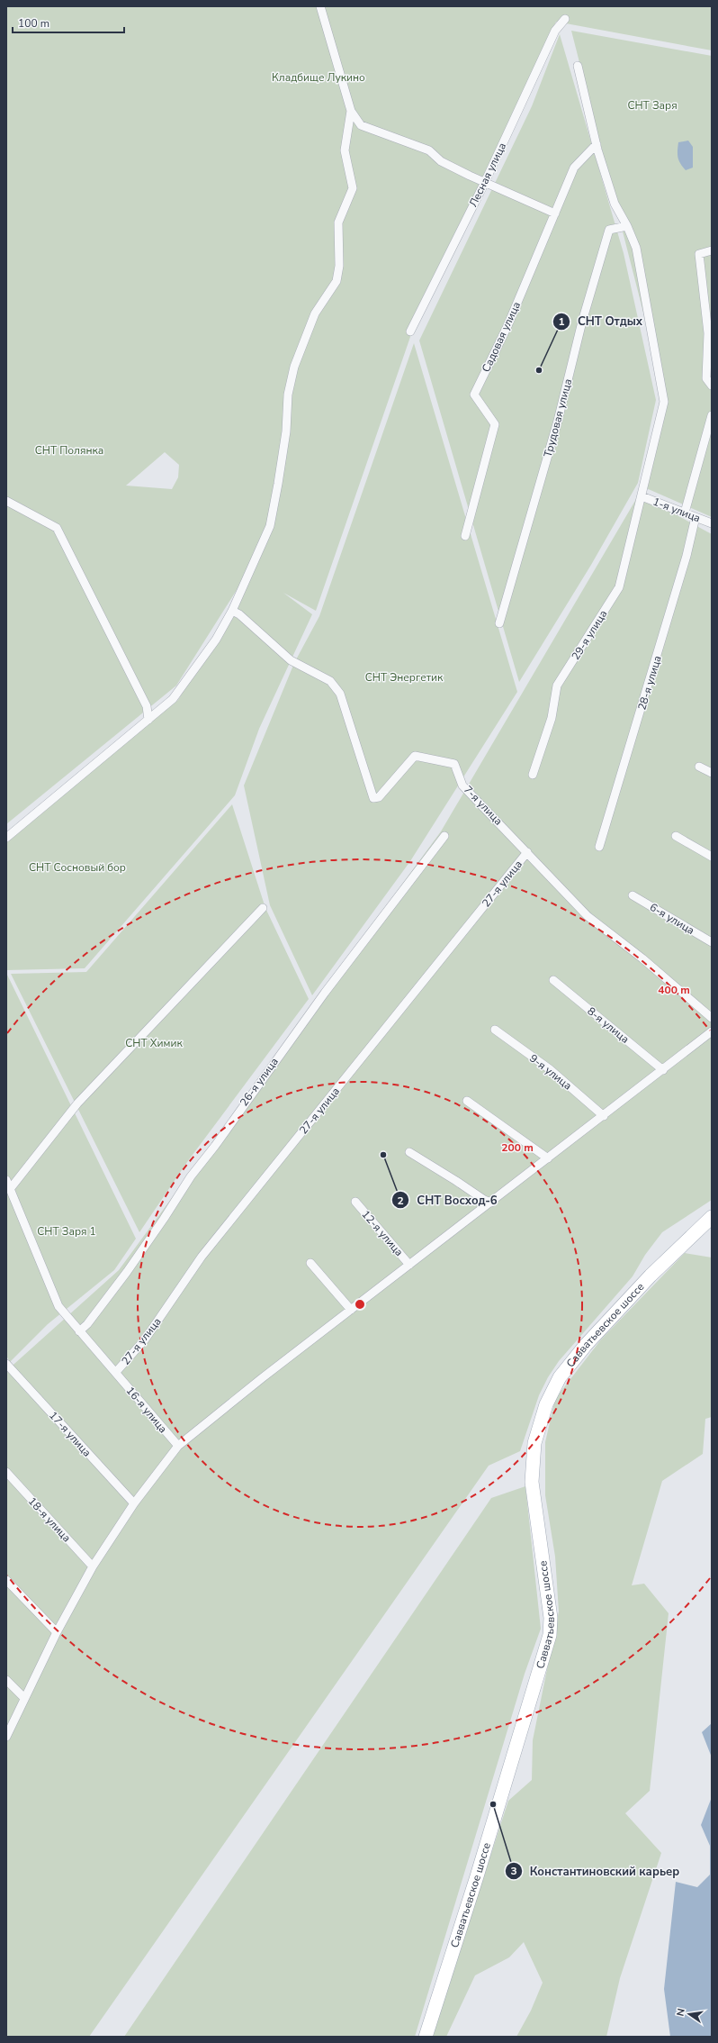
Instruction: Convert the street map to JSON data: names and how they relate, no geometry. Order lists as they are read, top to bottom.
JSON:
{
  "streets": {
    "main road": ["Савватьевское шоссе"],
    "street": [
      "Лесная улица",
      "Садовая улица",
      "Трудовая улица",
      "1-я улица",
      "29-я улица",
      "28-я улица",
      "7-я улица",
      "27-я улица",
      "6-я улица",
      "8-я улица",
      "9-я улица",
      "26-я улица",
      "12-я улица",
      "16-я улица",
      "17-я улица",
      "18-я улица"
    ]
  },
  "crossings": [
    ["Садовая улица", "29-я улица"],
    ["Трудовая улица", "29-я улица"],
    ["1-я улица", "29-я улица"],
    ["1-я улица", "28-я улица"],
    ["7-я улица", "27-я улица"],
    ["27-я улица", "16-я улица"],
    ["26-я улица", "16-я улица"]
  ],
  "parks": [
    "Кладбище Лукино",
    "СНТ Заря",
    "СНТ Полянка",
    "СНТ Энергетик",
    "СНТ Сосновый бор",
    "СНТ Химик",
    "СНТ Заря 1"
  ],
  "places": ["СНТ Отдых", "СНТ Восход-6", "Константиновский карьер"],
  "scale_bar": "100 m",
  "north": "left",
  "rings": ["400 m", "200 m"]
}
